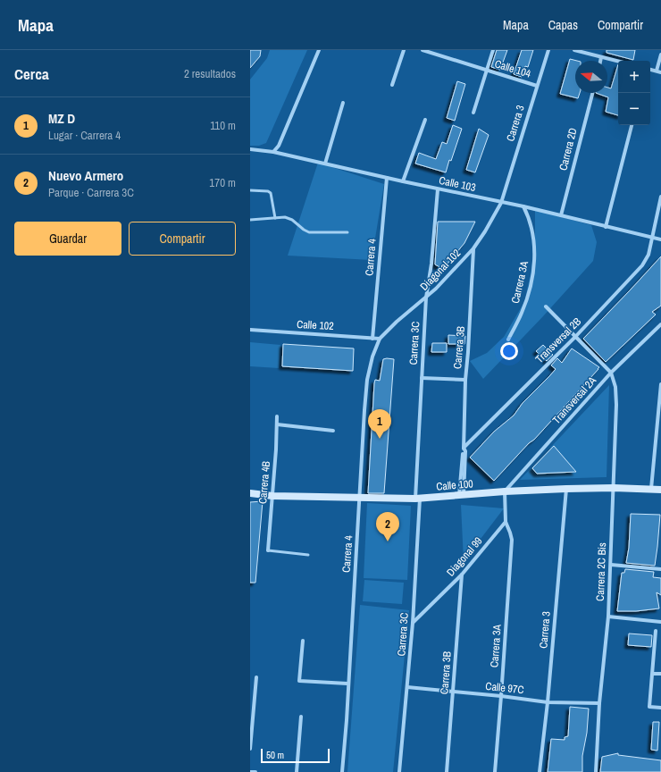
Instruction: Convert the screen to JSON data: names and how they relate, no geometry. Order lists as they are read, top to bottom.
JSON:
{
  "streets": {
    "street": [
      "Calle 104",
      "Carrera 3",
      "Carrera 2D",
      "Calle 103",
      "Carrera 4",
      "Diagonal 102",
      "Carrera 3A",
      "Calle 102",
      "Transversal 2B",
      "Carrera 3C",
      "Carrera 3B",
      "Transversal 2A",
      "Carrera 4B",
      "Calle 100",
      "Diagonal 99",
      "Carrera 2C Bis",
      "Calle 97C"
    ]
  },
  "crossings": [
    ["Calle 104", "Carrera 3"],
    ["Carrera 3", "Calle 103"],
    ["Carrera 3", "Diagonal 102"],
    ["Carrera 3", "Calle 100"],
    ["Carrera 3", "Calle 97C"],
    ["Carrera 2D", "Calle 103"],
    ["Calle 103", "Carrera 4"],
    ["Calle 103", "Diagonal 102"],
    ["Calle 103", "Carrera 3A"],
    ["Calle 103", "Transversal 2B"],
    ["Calle 103", "Carrera 3C"],
    ["Carrera 4", "Diagonal 102"],
    ["Carrera 4", "Calle 102"],
    ["Carrera 4", "Calle 100"],
    ["Diagonal 102", "Calle 102"],
    ["Diagonal 102", "Carrera 3C"],
    ["Diagonal 102", "Carrera 3B"],
    ["Carrera 3A", "Diagonal 99"],
    ["Carrera 3A", "Calle 97C"],
    ["Transversal 2B", "Carrera 3B"],
    ["Carrera 3C", "Calle 100"],
    ["Carrera 3C", "Diagonal 99"],
    ["Carrera 3C", "Calle 97C"],
    ["Carrera 3B", "Calle 100"],
    ["Carrera 3B", "Diagonal 99"],
    ["Carrera 3B", "Calle 97C"],
    ["Transversal 2A", "Calle 100"],
    ["Transversal 2A", "Carrera 2C Bis"],
    ["Carrera 4B", "Calle 100"],
    ["Calle 100", "Carrera 2C Bis"],
    ["Carrera 2C Bis", "Calle 97C"]
  ],
  "scale_bar": "50 m",
  "north": "left",
  "page": {
    "header": "Mapa",
    "nav": ["Mapa", "Capas", "Compartir"],
    "heading": ["Cerca", "2 resultados"],
    "map_buttons": ["+", "−"],
    "list": [
      {
        "mark": "1",
        "name": "MZ D",
        "note": "Lugar · Carrera 4",
        "value": "110 m"
      },
      {
        "mark": "2",
        "name": "Nuevo Armero",
        "note": "Parque · Carrera 3C",
        "value": "170 m"
      }
    ],
    "buttons": ["Guardar", "Compartir"],
    "pins": ["1", "2"],
    "scale": "50 m"
  }
}
